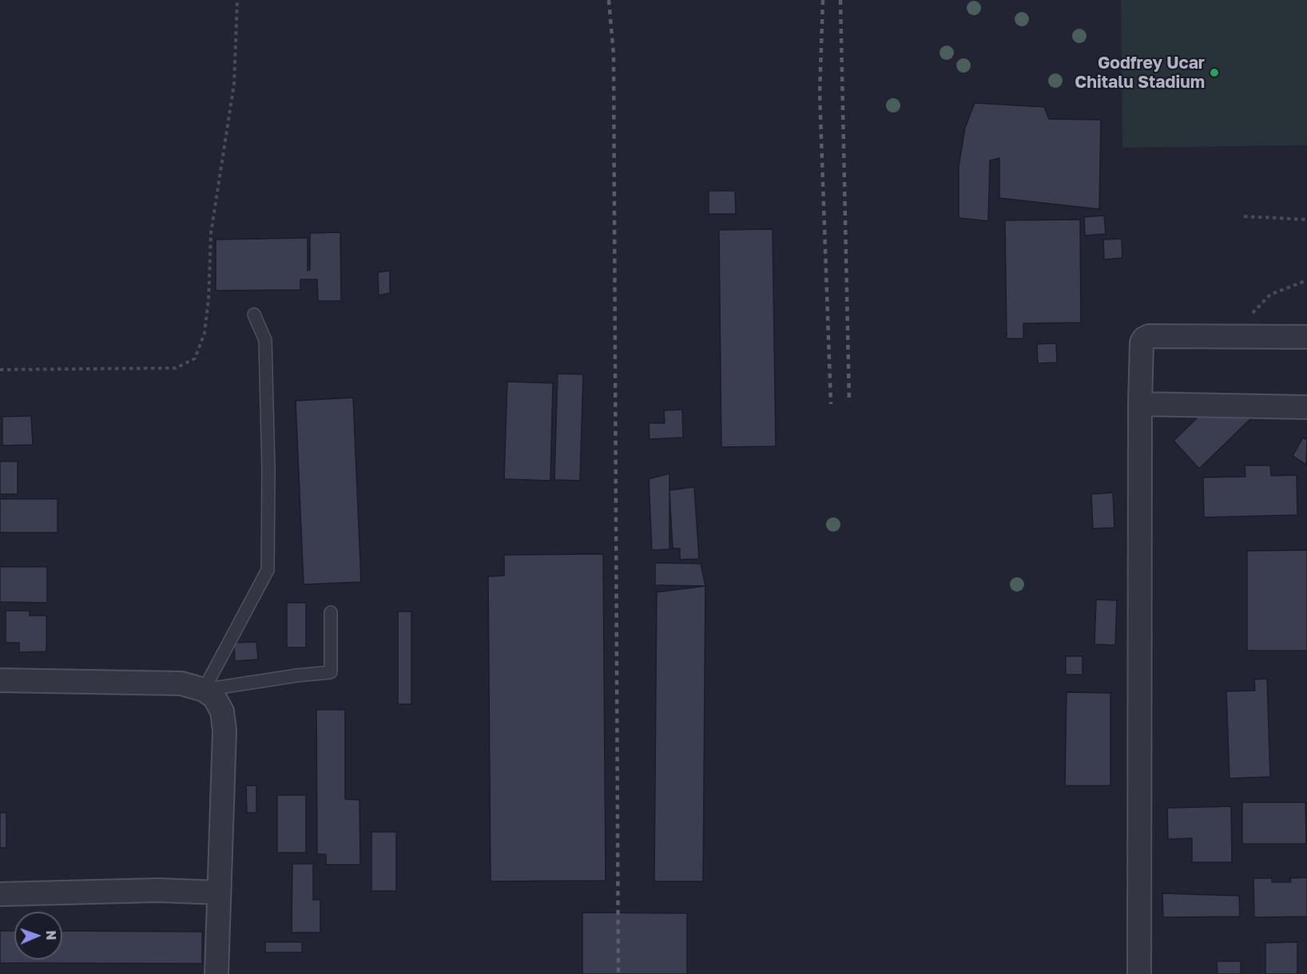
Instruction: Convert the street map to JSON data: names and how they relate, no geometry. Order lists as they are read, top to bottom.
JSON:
{
  "places": ["Godfrey Ucar Chitalu Stadium"],
  "north": "right"
}
